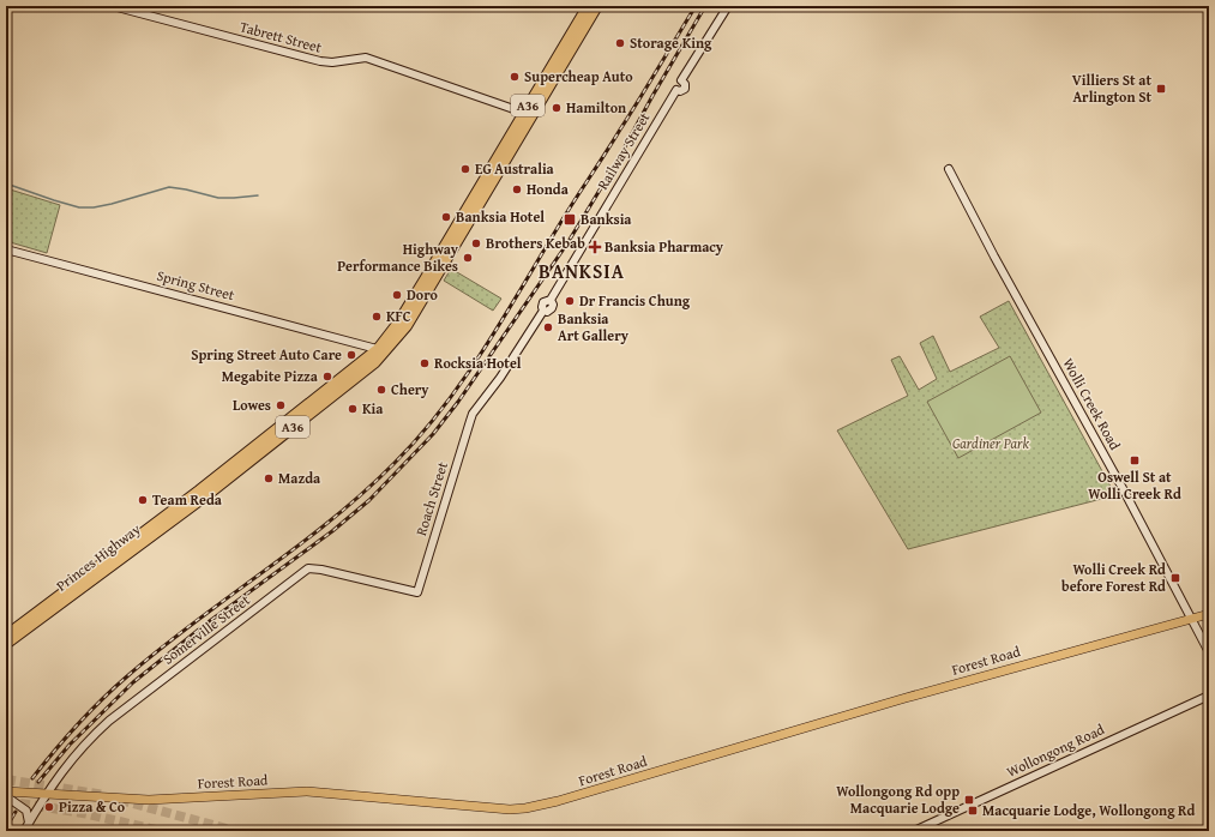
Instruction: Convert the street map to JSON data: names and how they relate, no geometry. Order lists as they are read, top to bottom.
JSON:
{
  "streets": {
    "highway": ["A36", "Princes Highway"],
    "main road": ["Forest Road"],
    "street": [
      "Tabrett Street",
      "Railway Street",
      "Spring Street",
      "Wolli Creek Road",
      "Roach Street",
      "Somerville Street",
      "Wollongong Road"
    ]
  },
  "crossings": [
    ["Tabrett Street", "Princes Highway"],
    ["Railway Street", "Roach Street"],
    ["Spring Street", "Princes Highway"],
    ["Wolli Creek Road", "Forest Road"],
    ["Roach Street", "Somerville Street"],
    ["Somerville Street", "Forest Road"]
  ],
  "districts": ["BANKSIA"],
  "parks": ["Gardiner Park"],
  "places": {
    "other": [
      "Storage King",
      "Supercheap Auto",
      "Hamilton",
      "EG Australia",
      "Honda",
      "Banksia Hotel",
      "Brothers Kebab",
      "Highway Performance Bikes",
      "Doro",
      "Dr Francis Chung",
      "KFC",
      "Banksia Art Gallery",
      "Spring Street Auto Care",
      "Rocksia Hotel",
      "Megabite Pizza",
      "Chery",
      "Lowes",
      "Kia",
      "Mazda",
      "Team Reda",
      "Pizza & Co"
    ],
    "transit": [
      "Villiers St at Arlington St",
      "Banksia",
      "Oswell St at Wolli Creek Rd",
      "Wolli Creek Rd before Forest Rd",
      "Wollongong Rd opp Macquarie Lodge",
      "Macquarie Lodge, Wollongong Rd"
    ],
    "health": ["Banksia Pharmacy"]
  }
}
